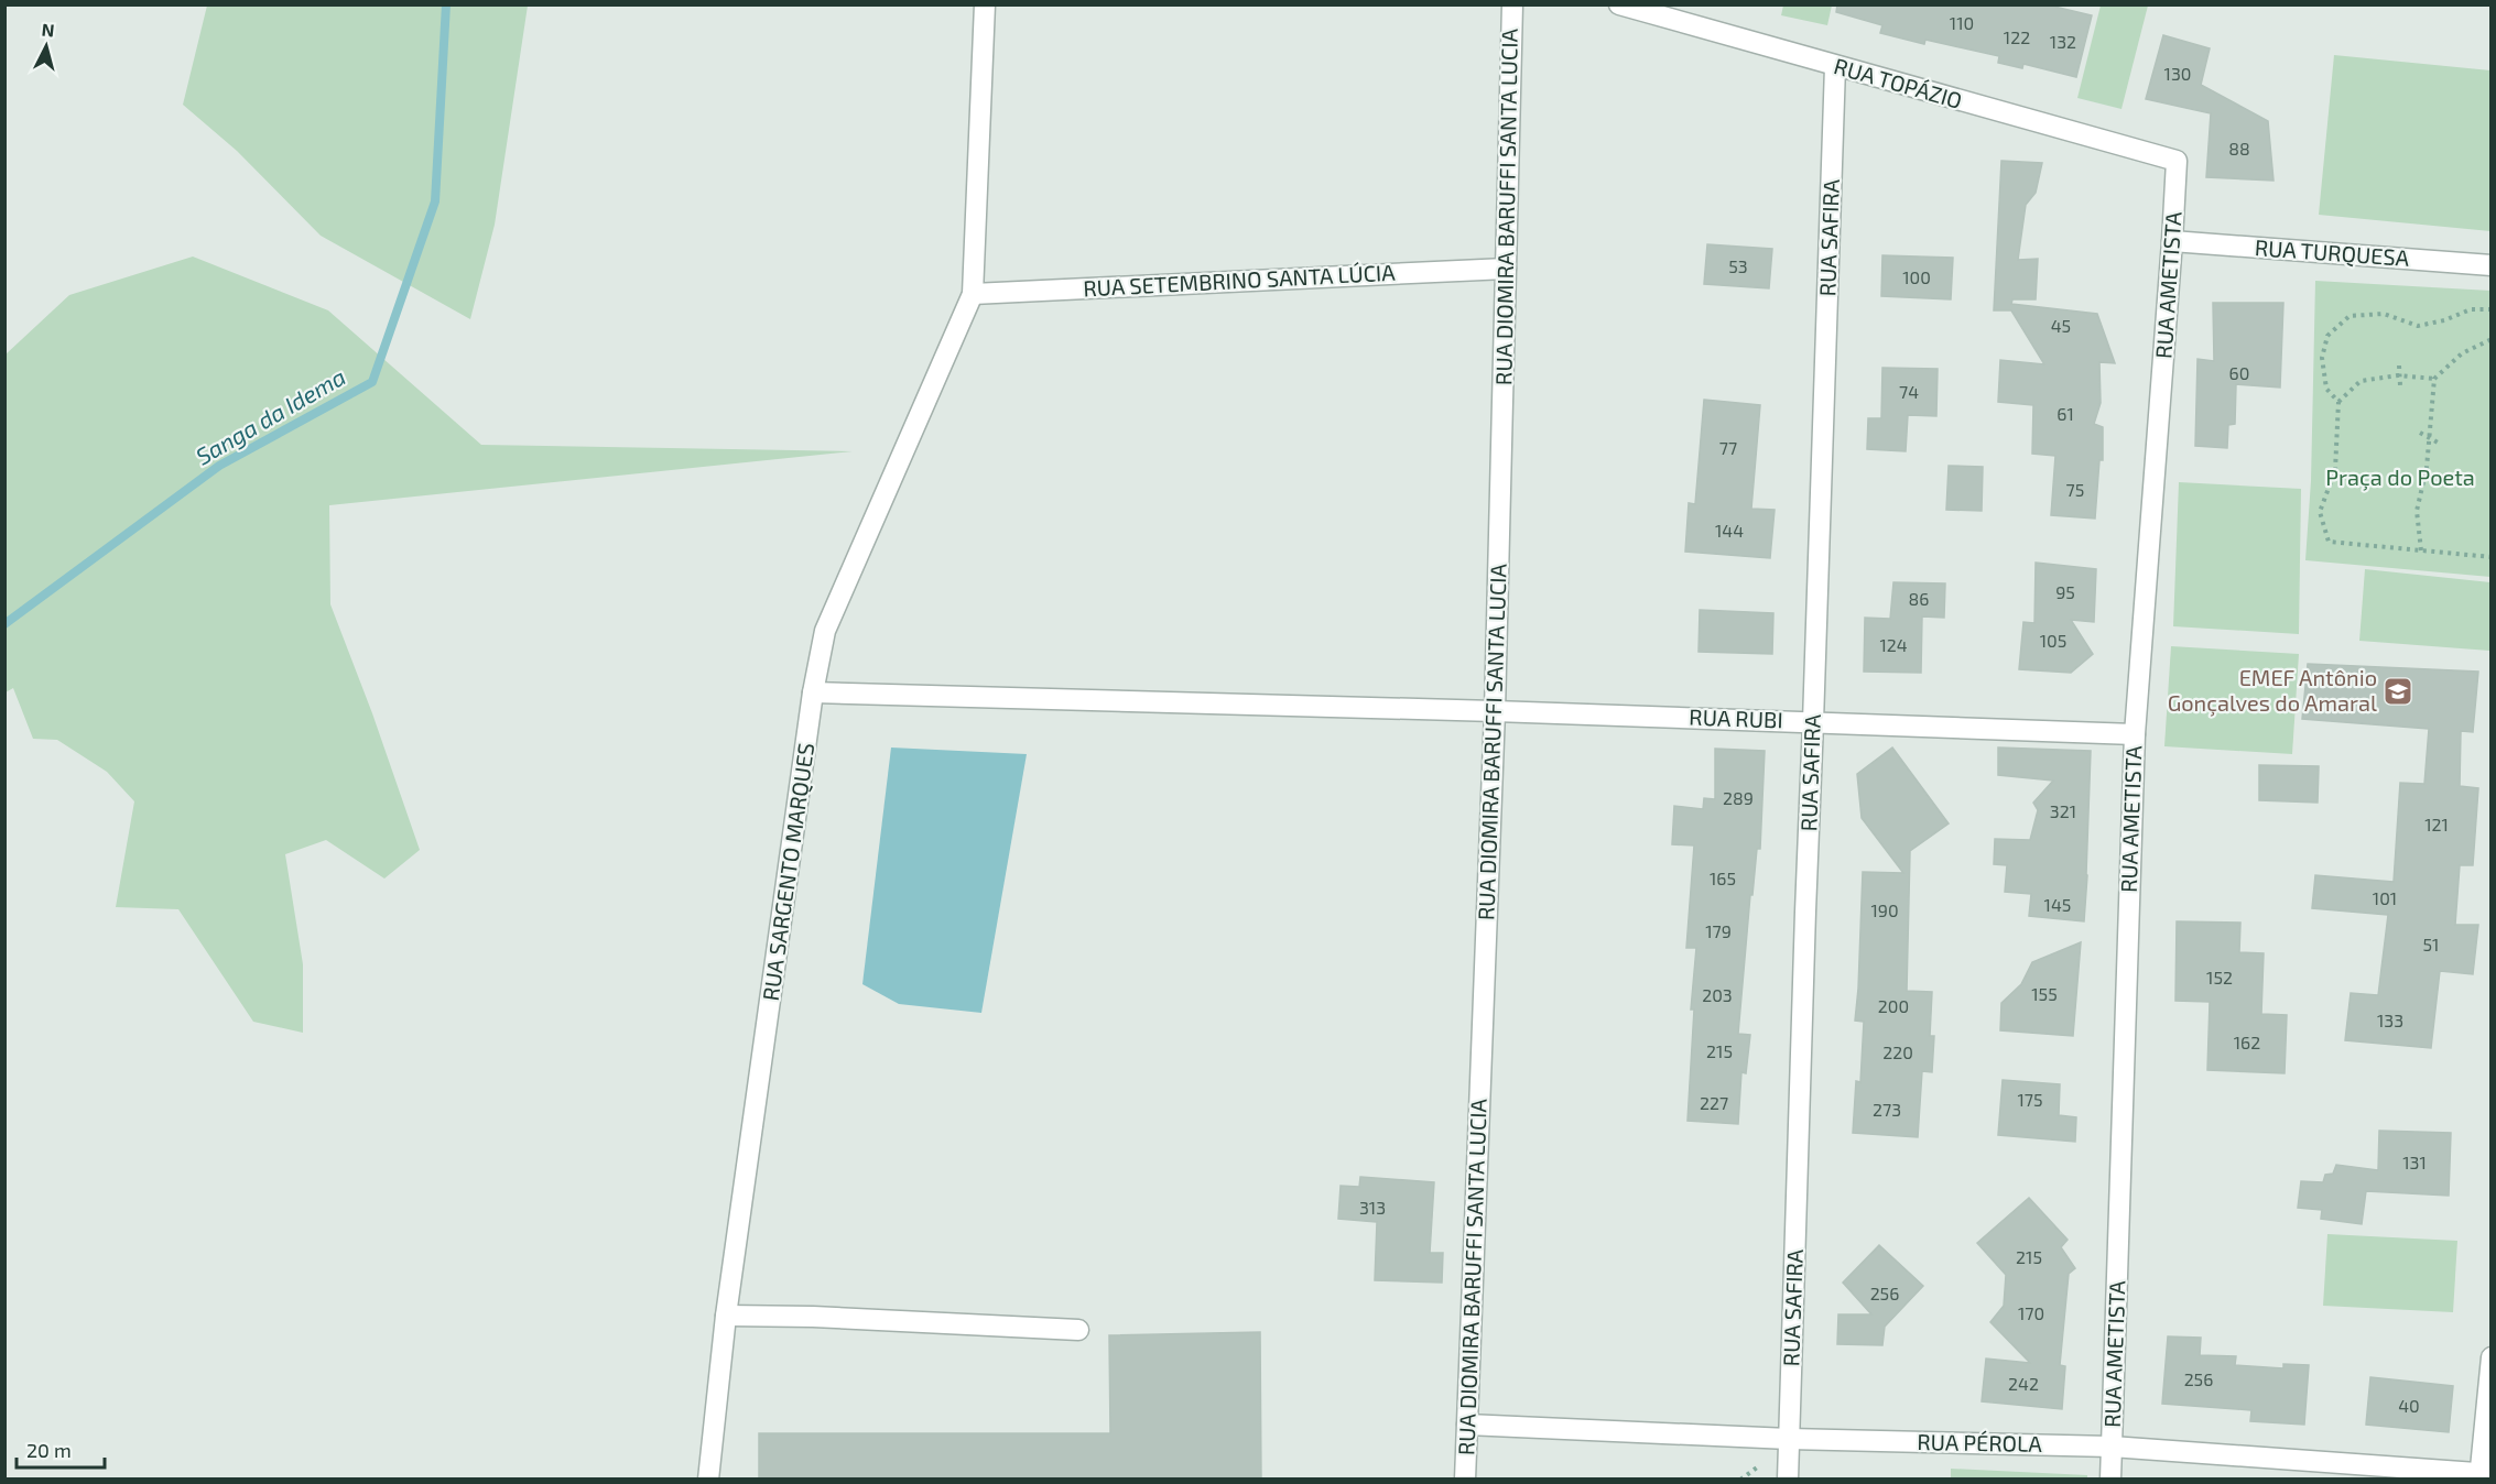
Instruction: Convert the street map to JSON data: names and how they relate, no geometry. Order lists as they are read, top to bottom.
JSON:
{
  "streets": {
    "street": [
      "RUA TOPÁZIO",
      "RUA DIOMIRA BARUFFI SANTA LUCIA",
      "RUA SAFIRA",
      "RUA TURQUESA",
      "RUA SETEMBRINO SANTA LÚCIA",
      "RUA AMETISTA",
      "RUA RUBI",
      "RUA SARGENTO MARQUES",
      "RUA PÉROLA"
    ]
  },
  "crossings": [
    ["RUA TOPÁZIO", "RUA SAFIRA"],
    ["RUA TOPÁZIO", "RUA AMETISTA"],
    ["RUA DIOMIRA BARUFFI SANTA LUCIA", "RUA SETEMBRINO SANTA LÚCIA"],
    ["RUA DIOMIRA BARUFFI SANTA LUCIA", "RUA RUBI"],
    ["RUA DIOMIRA BARUFFI SANTA LUCIA", "RUA PÉROLA"],
    ["RUA SAFIRA", "RUA RUBI"],
    ["RUA SAFIRA", "RUA PÉROLA"],
    ["RUA TURQUESA", "RUA AMETISTA"],
    ["RUA SETEMBRINO SANTA LÚCIA", "RUA SARGENTO MARQUES"],
    ["RUA AMETISTA", "RUA RUBI"],
    ["RUA AMETISTA", "RUA PÉROLA"],
    ["RUA RUBI", "RUA SARGENTO MARQUES"]
  ],
  "water": ["Sanga da Idema"],
  "parks": ["Praça do Poeta"],
  "places": {
    "school or university": ["EMEF Antônio Gonçalves do Amaral"]
  },
  "house_numbers": [
    "110",
    "122",
    "132",
    "130",
    "88",
    "53",
    "100",
    "45",
    "60",
    "74",
    "61",
    "77",
    "75",
    "144",
    "95",
    "86",
    "105",
    "124",
    "289",
    "321",
    "121",
    "165",
    "101",
    "145",
    "190",
    "179",
    "51",
    "152",
    "155",
    "203",
    "200",
    "133",
    "162",
    "215",
    "220",
    "175",
    "227",
    "273",
    "131",
    "313",
    "215",
    "256",
    "170",
    "256",
    "242",
    "40"
  ],
  "scale_bar": "20 m",
  "north": "top"
}
